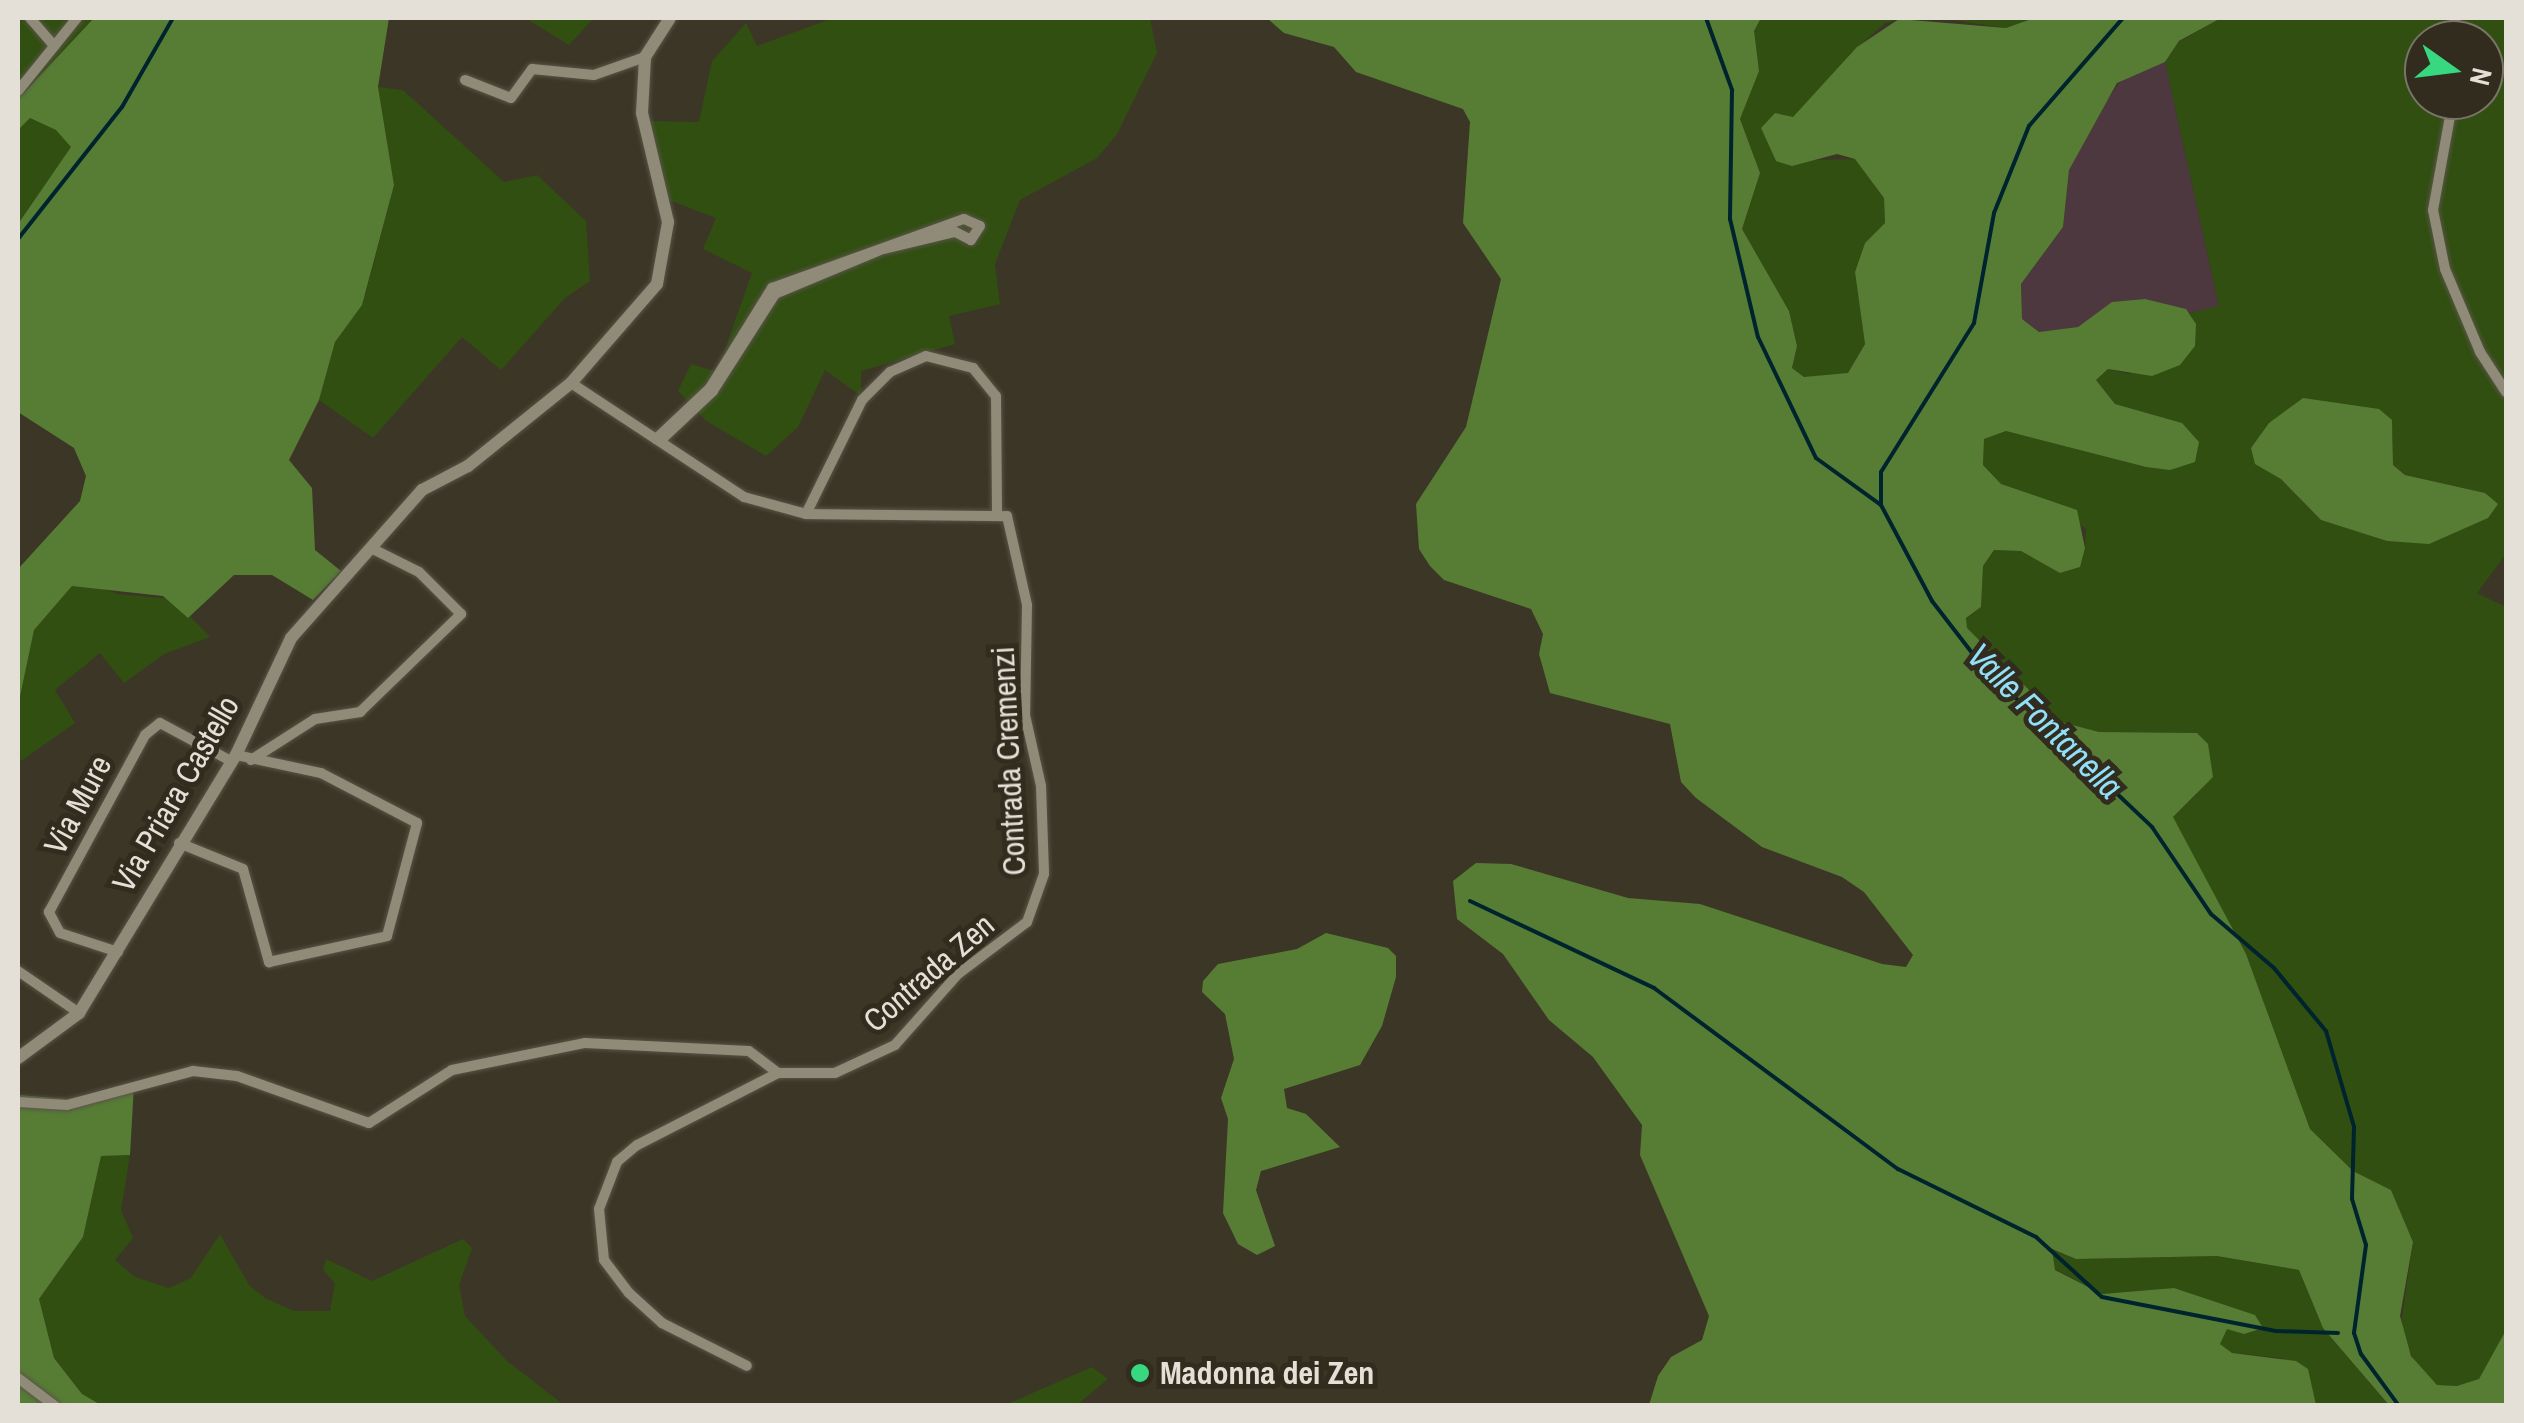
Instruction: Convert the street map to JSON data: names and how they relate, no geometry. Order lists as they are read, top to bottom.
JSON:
{
  "streets": {
    "street": [
      "Contrada Cremenzi",
      "Via Priara Castello",
      "Via Mure",
      "Contrada Zen"
    ]
  },
  "crossings": [
    ["Contrada Cremenzi", "Contrada Zen"],
    ["Via Priara Castello", "Via Mure"]
  ],
  "water": ["Valle Fontanella"],
  "places": ["Madonna dei Zen"],
  "north": "right"
}
